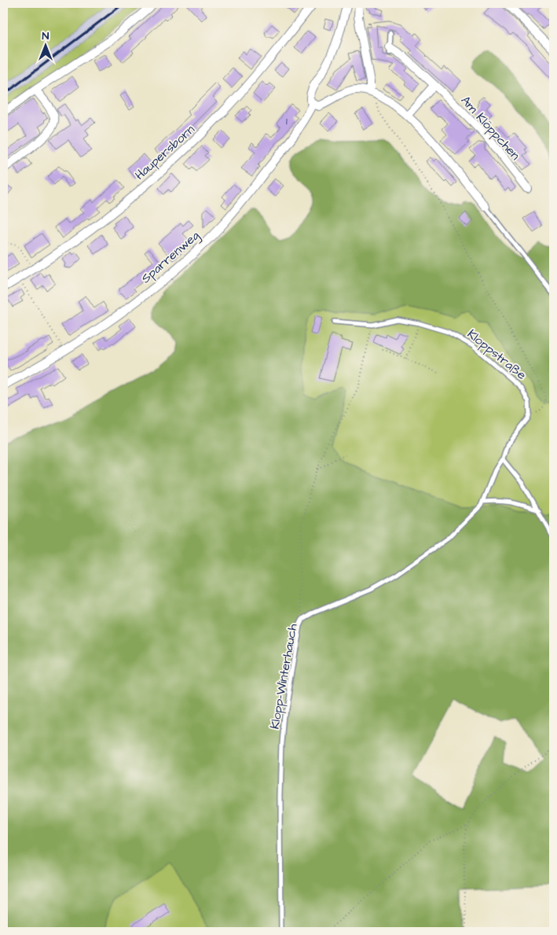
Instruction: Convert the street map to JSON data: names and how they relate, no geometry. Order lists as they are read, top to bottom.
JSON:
{
  "streets": {
    "street": ["Am Klöppchen", "Haupersborn", "Sparrenweg"],
    "lane": ["Kloppstraße", "Klopp-Winterhauch"]
  },
  "house_numbers": ["1"],
  "north": "top"
}
